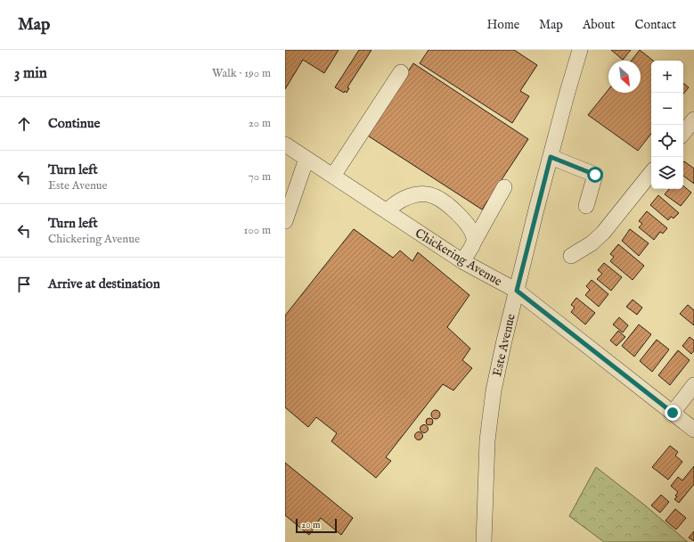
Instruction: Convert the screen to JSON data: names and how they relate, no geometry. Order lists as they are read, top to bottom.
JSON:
{
  "streets": {
    "street": ["Chickering Avenue", "Este Avenue"]
  },
  "crossings": [
    ["Chickering Avenue", "Este Avenue"]
  ],
  "scale_bar": "20 m",
  "north": "bottom right",
  "page": {
    "header": "Map",
    "nav": [
      "Home",
      "Map",
      "About",
      "Contact"
    ],
    "heading": ["3 min", "Walk · 190 m"],
    "map_buttons": ["+", "−"],
    "list": [
      ["Continue", "20 m"],
      ["Turn left", "Este Avenue", "70 m"],
      ["Turn left", "Chickering Avenue", "100 m"],
      "Arrive at destination"
    ],
    "scale": "20 m"
  }
}
